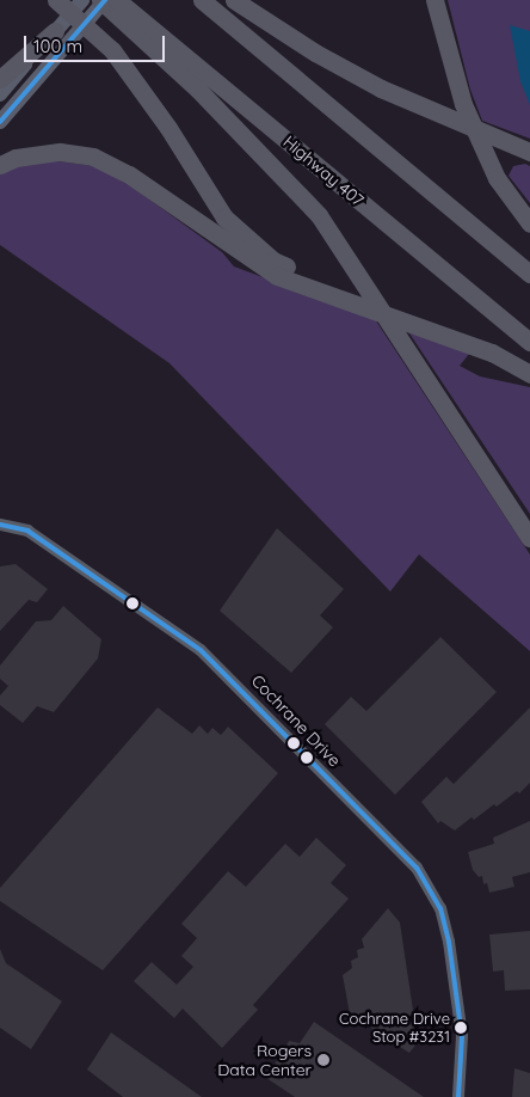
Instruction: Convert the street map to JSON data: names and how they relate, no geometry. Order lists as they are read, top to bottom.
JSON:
{
  "streets": {
    "highway": ["Highway 407"],
    "street": ["Cochrane Drive"]
  },
  "places": ["Cochrane Drive Stop #3231", "Rogers Data Center"],
  "scale_bar": "100 m"
}
